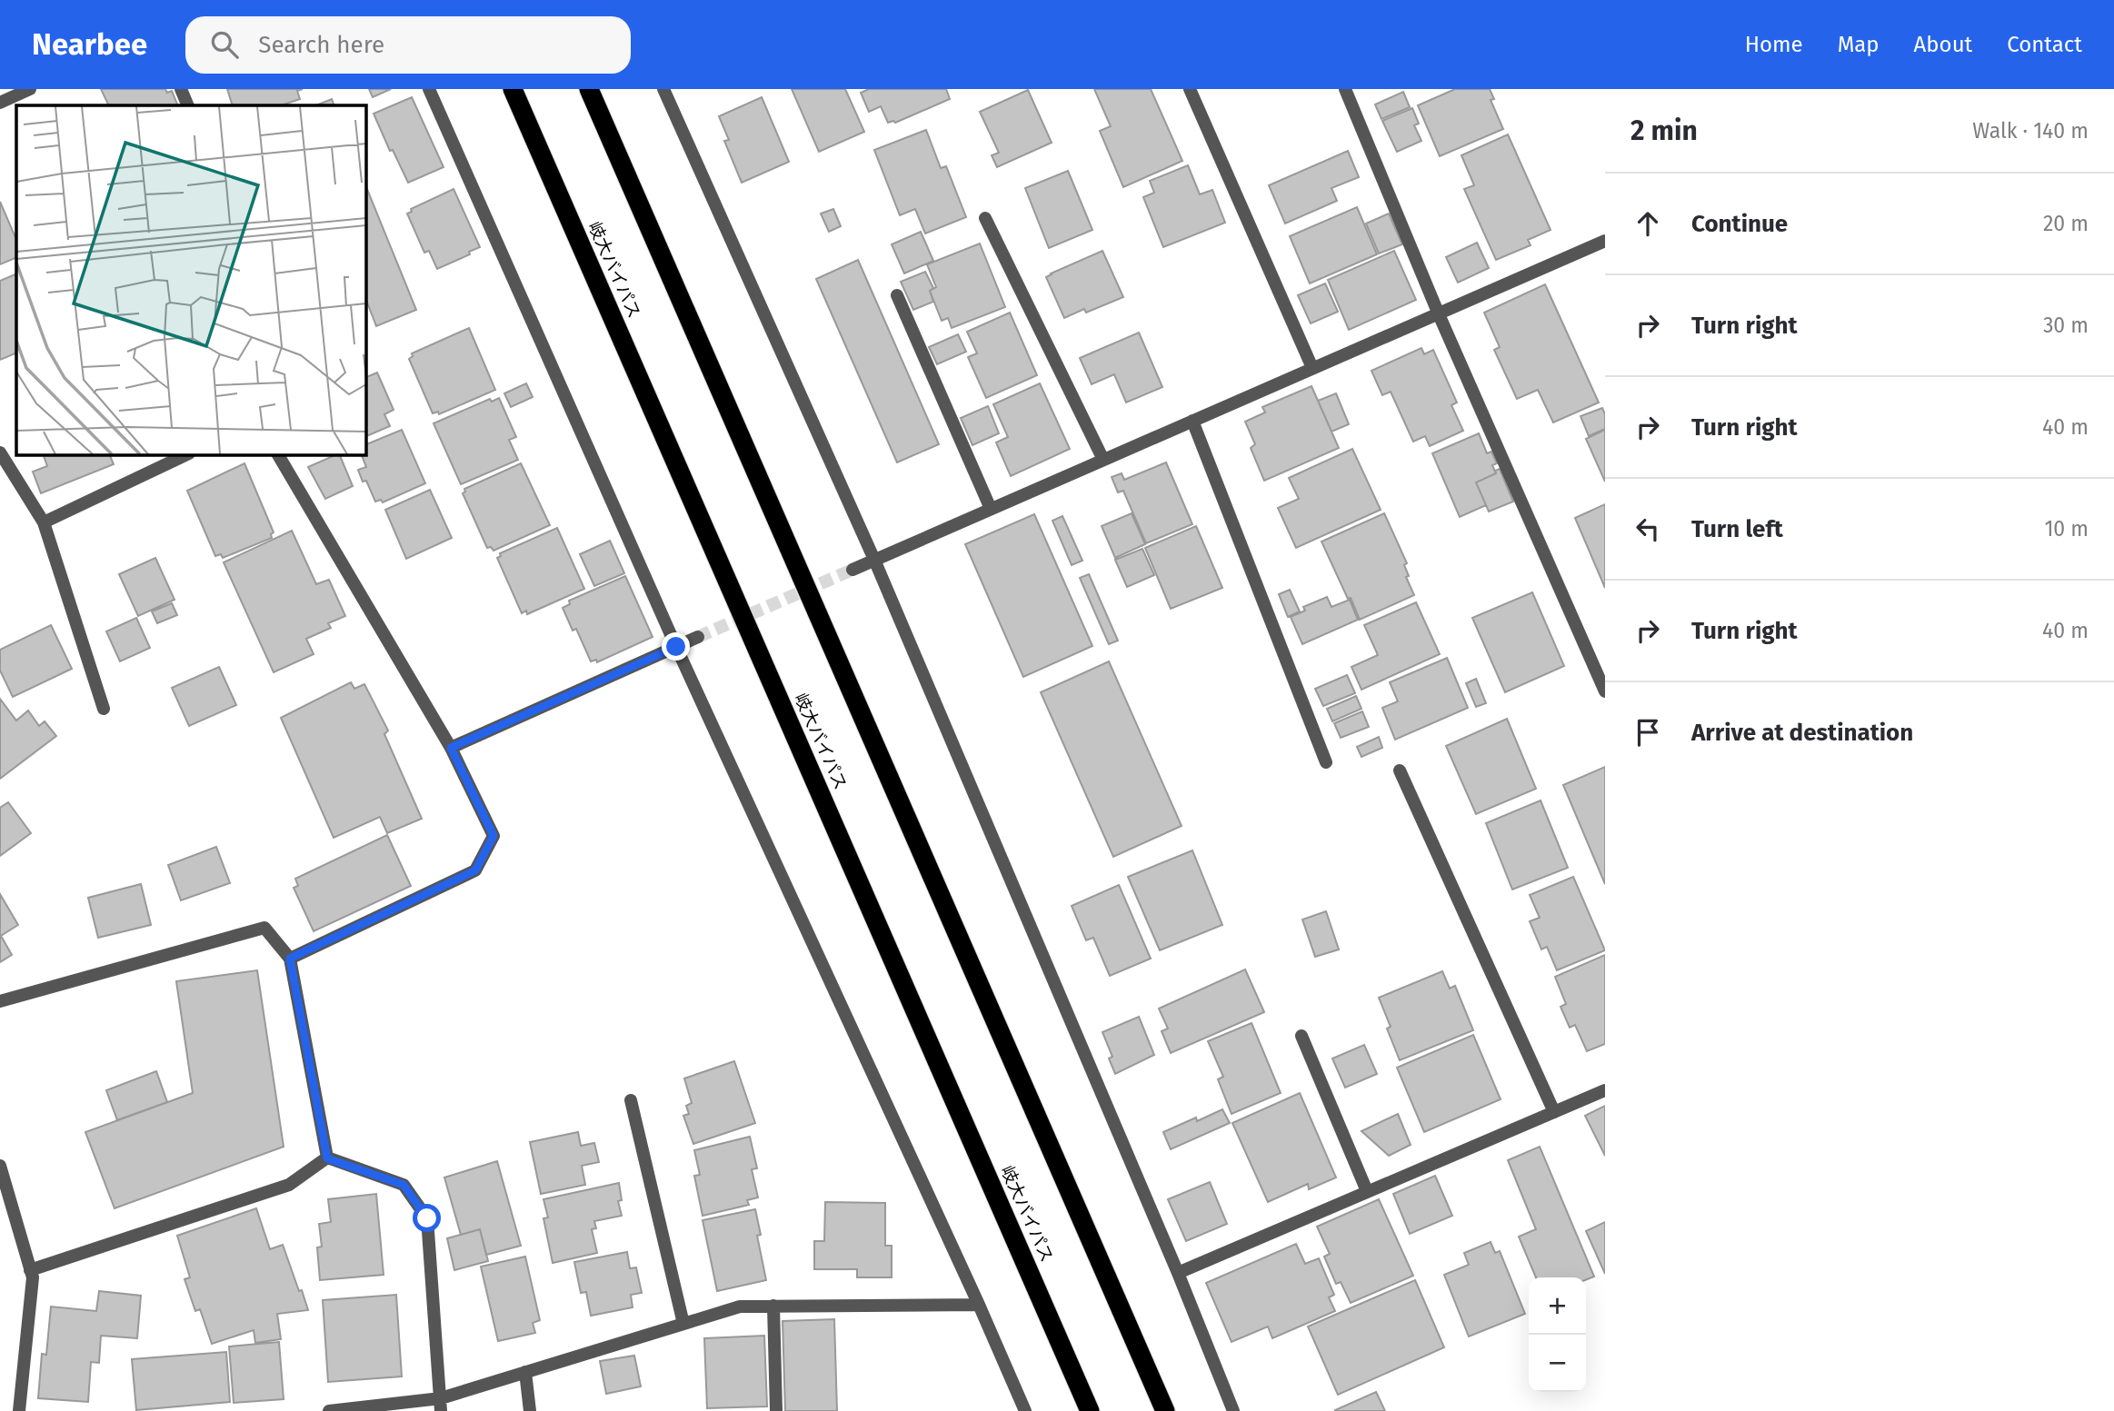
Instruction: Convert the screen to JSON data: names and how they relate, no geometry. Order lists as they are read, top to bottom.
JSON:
{
  "streets": {
    "highway": ["岐大バイパス"]
  },
  "page": {
    "header": "Nearbee",
    "search": "Search here",
    "nav": [
      "Home",
      "Map",
      "About",
      "Contact"
    ],
    "heading": ["2 min", "Walk · 140 m"],
    "list": [
      ["Continue", "20 m"],
      ["Turn right", "30 m"],
      ["Turn right", "40 m"],
      ["Turn left", "10 m"],
      ["Turn right", "40 m"],
      "Arrive at destination"
    ],
    "map_buttons": ["+", "−"]
  }
}
